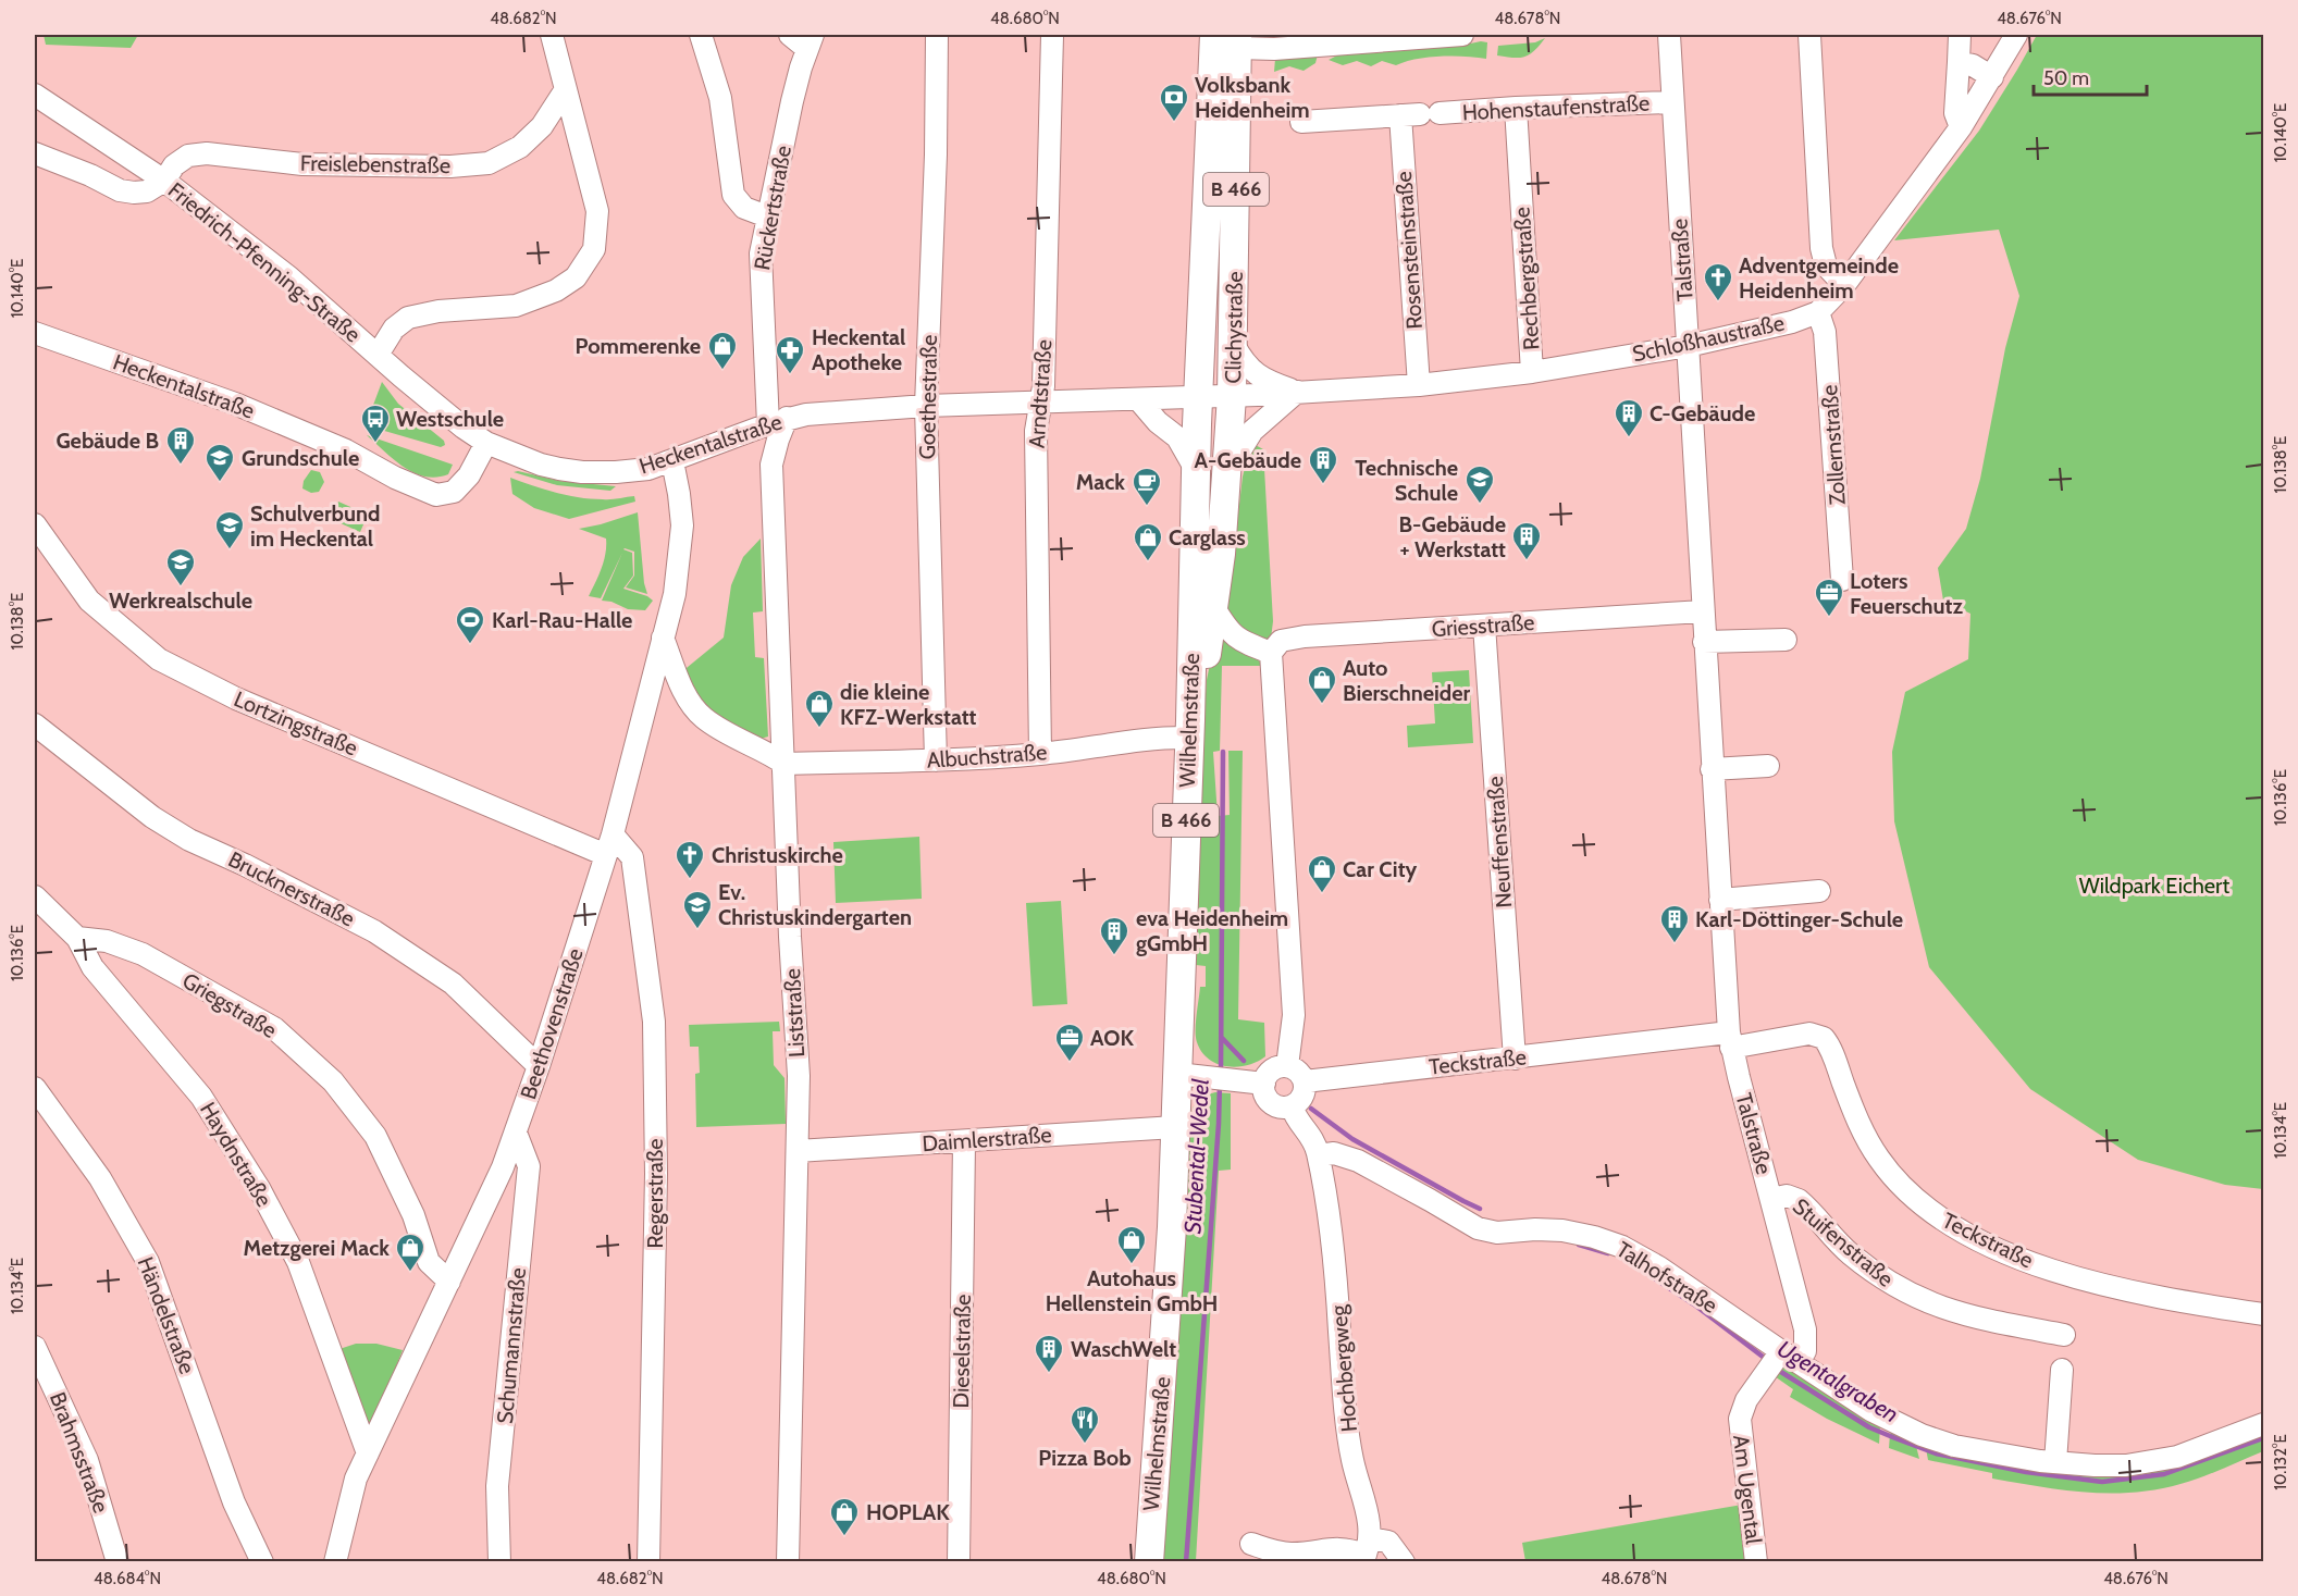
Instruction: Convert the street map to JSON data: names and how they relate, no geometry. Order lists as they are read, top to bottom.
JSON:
{
  "streets": {
    "main road": ["B 466", "Clichystraße", "Wilhelmstraße"],
    "street": [
      "Hohenstaufenstraße",
      "Freislebenstraße",
      "Rückertstraße",
      "Rosensteinstraße",
      "Talstraße",
      "Friedrich-Pfenning-Straße",
      "Rechbergstraße",
      "Schloßhaustraße",
      "Heckentalstraße",
      "Arndtstraße",
      "Goethestraße",
      "Zollernstraße",
      "Griesstraße",
      "Lortzingstraße",
      "Albuchstraße",
      "Neuffenstraße",
      "Brucknerstraße",
      "Griegstraße",
      "Liststraße",
      "Beethovenstraße",
      "Teckstraße",
      "Daimlerstraße",
      "Haydnstraße",
      "Regerstraße",
      "Stuifenstraße",
      "Talhofstraße",
      "Händelstraße",
      "Schumannstraße",
      "Dieselstraße",
      "Hochbergweg",
      "Brahmsstraße",
      "Am Ugental"
    ]
  },
  "crossings": [
    ["Hohenstaufenstraße", "Rosensteinstraße"],
    ["Hohenstaufenstraße", "Talstraße"],
    ["Hohenstaufenstraße", "Rechbergstraße"],
    ["Freislebenstraße", "Friedrich-Pfenning-Straße"],
    ["Rückertstraße", "Heckentalstraße"],
    ["Rückertstraße", "Liststraße"],
    ["Rosensteinstraße", "Schloßhaustraße"],
    ["Talstraße", "Schloßhaustraße"],
    ["Talstraße", "Griesstraße"],
    ["Talstraße", "Teckstraße"],
    ["Talstraße", "Stuifenstraße"],
    ["Talstraße", "Talhofstraße"],
    ["Talstraße", "Am Ugental"],
    ["Friedrich-Pfenning-Straße", "Heckentalstraße"],
    ["Rechbergstraße", "Schloßhaustraße"],
    ["Clichystraße", "Schloßhaustraße"],
    ["Clichystraße", "Wilhelmstraße"],
    ["Clichystraße", "Albuchstraße"],
    ["Schloßhaustraße", "Heckentalstraße"],
    ["Schloßhaustraße", "Zollernstraße"],
    ["Schloßhaustraße", "Wilhelmstraße"],
    ["Heckentalstraße", "Arndtstraße"],
    ["Heckentalstraße", "Goethestraße"],
    ["Heckentalstraße", "Wilhelmstraße"],
    ["Heckentalstraße", "Liststraße"],
    ["Heckentalstraße", "Beethovenstraße"],
    ["Arndtstraße", "Albuchstraße"],
    ["Goethestraße", "Albuchstraße"],
    ["Griesstraße", "Neuffenstraße"],
    ["Wilhelmstraße", "Albuchstraße"],
    ["Wilhelmstraße", "Daimlerstraße"],
    ["Lortzingstraße", "Beethovenstraße"],
    ["Albuchstraße", "Liststraße"],
    ["Neuffenstraße", "Teckstraße"],
    ["Brucknerstraße", "Beethovenstraße"],
    ["Griegstraße", "Beethovenstraße"],
    ["Griegstraße", "Haydnstraße"],
    ["Liststraße", "Daimlerstraße"],
    ["Beethovenstraße", "Haydnstraße"],
    ["Beethovenstraße", "Regerstraße"],
    ["Beethovenstraße", "Schumannstraße"],
    ["Daimlerstraße", "Dieselstraße"],
    ["Talhofstraße", "Hochbergweg"],
    ["Talhofstraße", "Am Ugental"]
  ],
  "water": ["Stubental-Wedel", "Ugentalgraben"],
  "parks": ["Wildpark Eichert"],
  "places": {
    "bank": ["Volksbank Heidenheim"],
    "church": ["Adventgemeinde Heidenheim", "Christuskirche"],
    "shop": [
      "Pommerenke",
      "Carglass",
      "Auto Bierschneider",
      "die kleine KFZ-Werkstatt",
      "Car City",
      "Autohaus Hellenstein GmbH",
      "Metzgerei Mack",
      "HOPLAK"
    ],
    "pharmacy": ["Heckental Apotheke"],
    "building": [
      "C-Gebäude",
      "Gebäude B",
      "A-Gebäude",
      "B-Gebäude + Werkstatt",
      "Karl-Döttinger-Schule",
      "eva Heidenheim gGmbH",
      "WaschWelt"
    ],
    "bus stop": ["Westschule"],
    "school or university": [
      "Grundschule",
      "Technische Schule",
      "Schulverbund im Heckental",
      "Werkrealschule",
      "Ev. Christuskindergarten"
    ],
    "cafe": ["Mack"],
    "office": ["Loters Feuerschutz", "AOK"],
    "sports": ["Karl-Rau-Halle"],
    "restaurant": ["Pizza Bob"]
  },
  "scale_bar": "50 m",
  "coordinates": [
    "48.682°N",
    "48.680°N",
    "48.678°N",
    "48.676°N",
    "10.140°E",
    "10.138°E",
    "10.136°E",
    "10.134°E",
    "10.132°E",
    "48.684°N"
  ]
}
